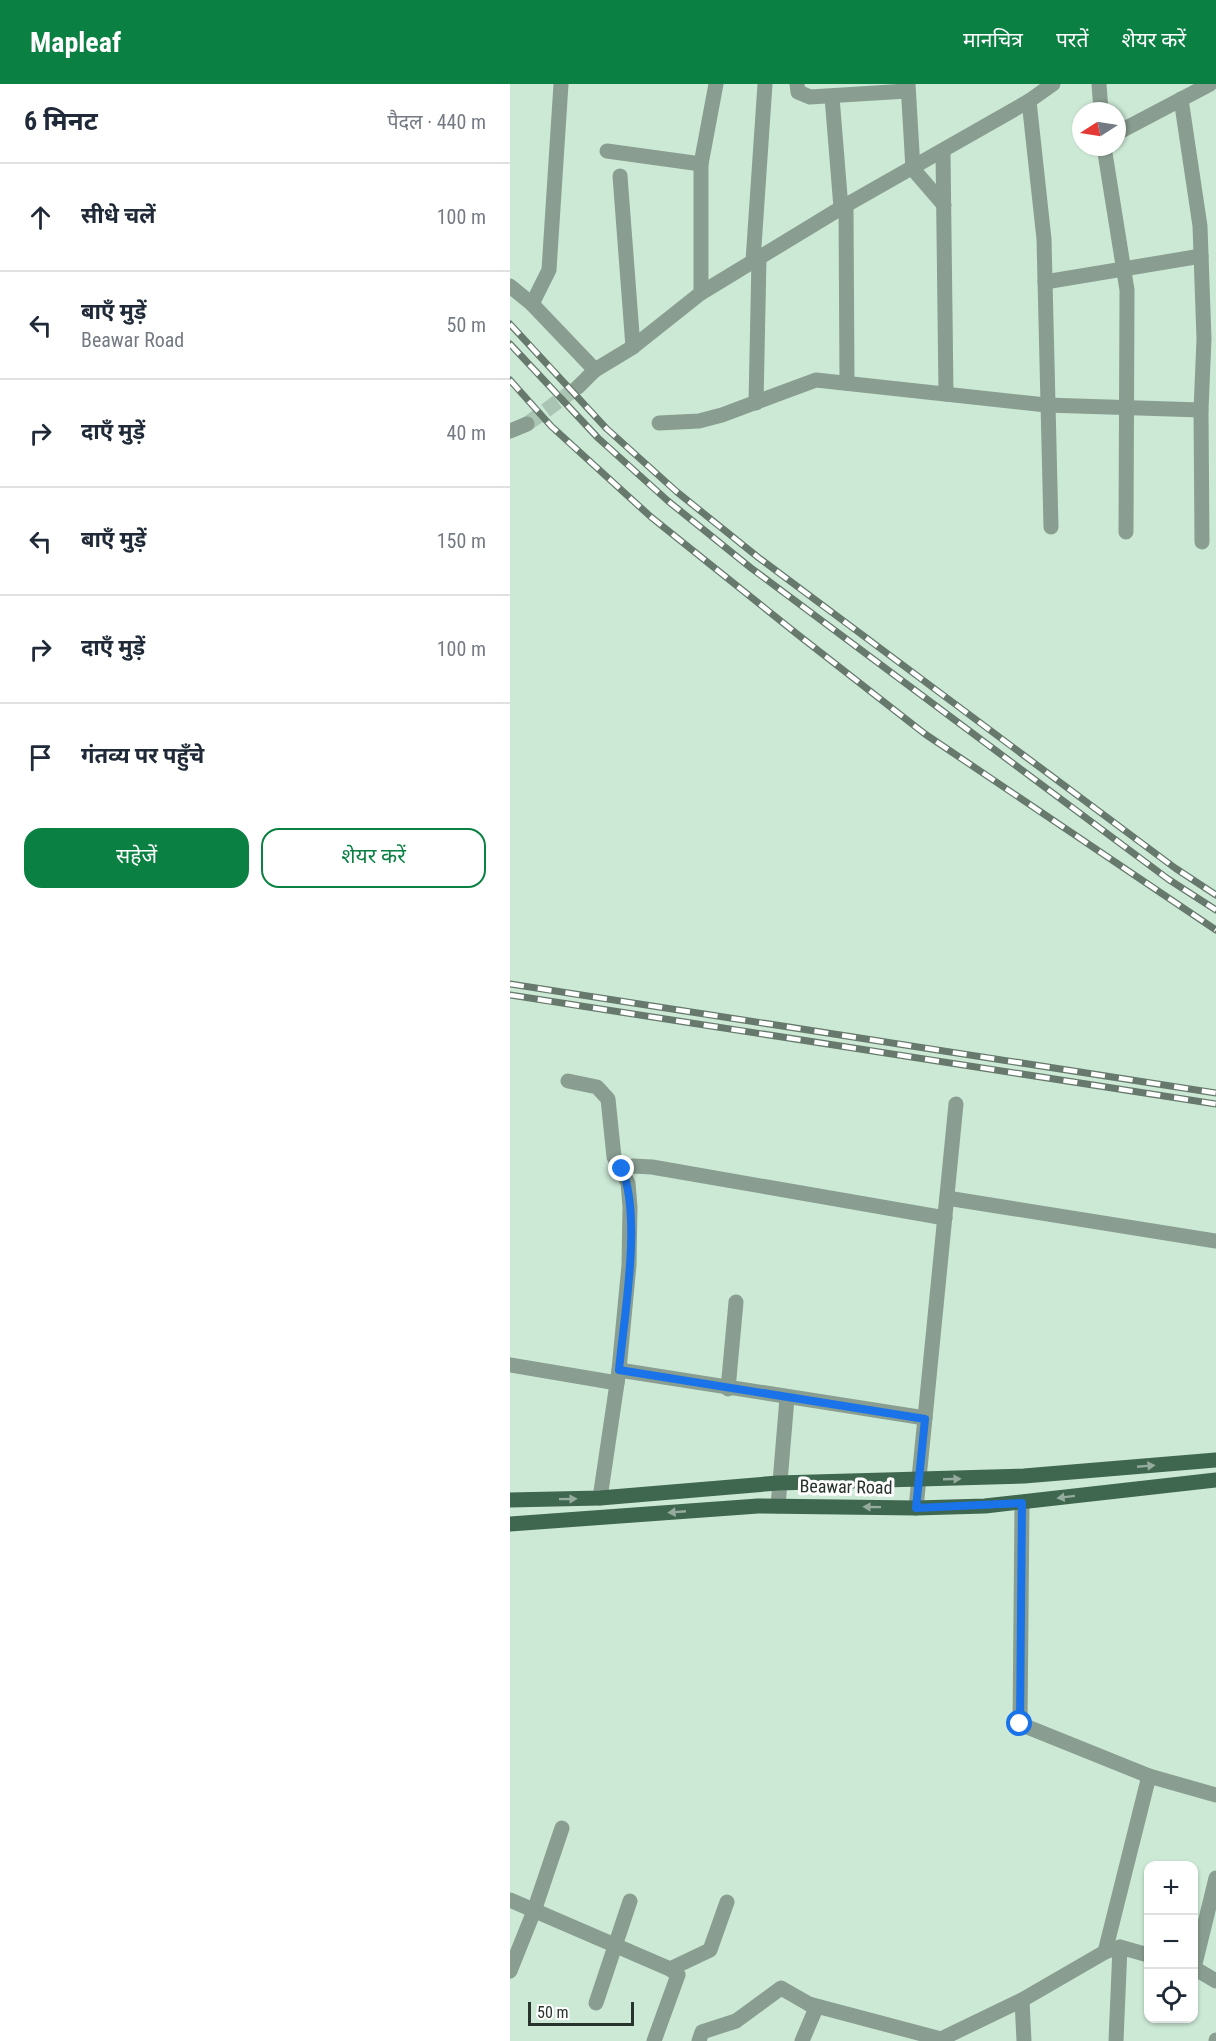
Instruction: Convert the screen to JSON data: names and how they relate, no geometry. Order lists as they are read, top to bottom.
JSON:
{
  "streets": {
    "main road": ["Beawar Road"]
  },
  "scale_bar": "50 m",
  "north": "left",
  "page": {
    "header": "Mapleaf",
    "nav": ["मानचित्र", "परतें", "शेयर करें"],
    "heading": ["6 मिनट", "पैदल · 440 m"],
    "list": [
      ["सीधे चलें", "100 m"],
      ["बाएँ मुड़ें", "Beawar Road", "50 m"],
      ["दाएँ मुड़ें", "40 m"],
      ["बाएँ मुड़ें", "150 m"],
      ["दाएँ मुड़ें", "100 m"],
      "गंतव्य पर पहुँचे"
    ],
    "buttons": ["सहेजें", "शेयर करें"],
    "map_buttons": ["+", "−"],
    "scale": "50 m"
  }
}
